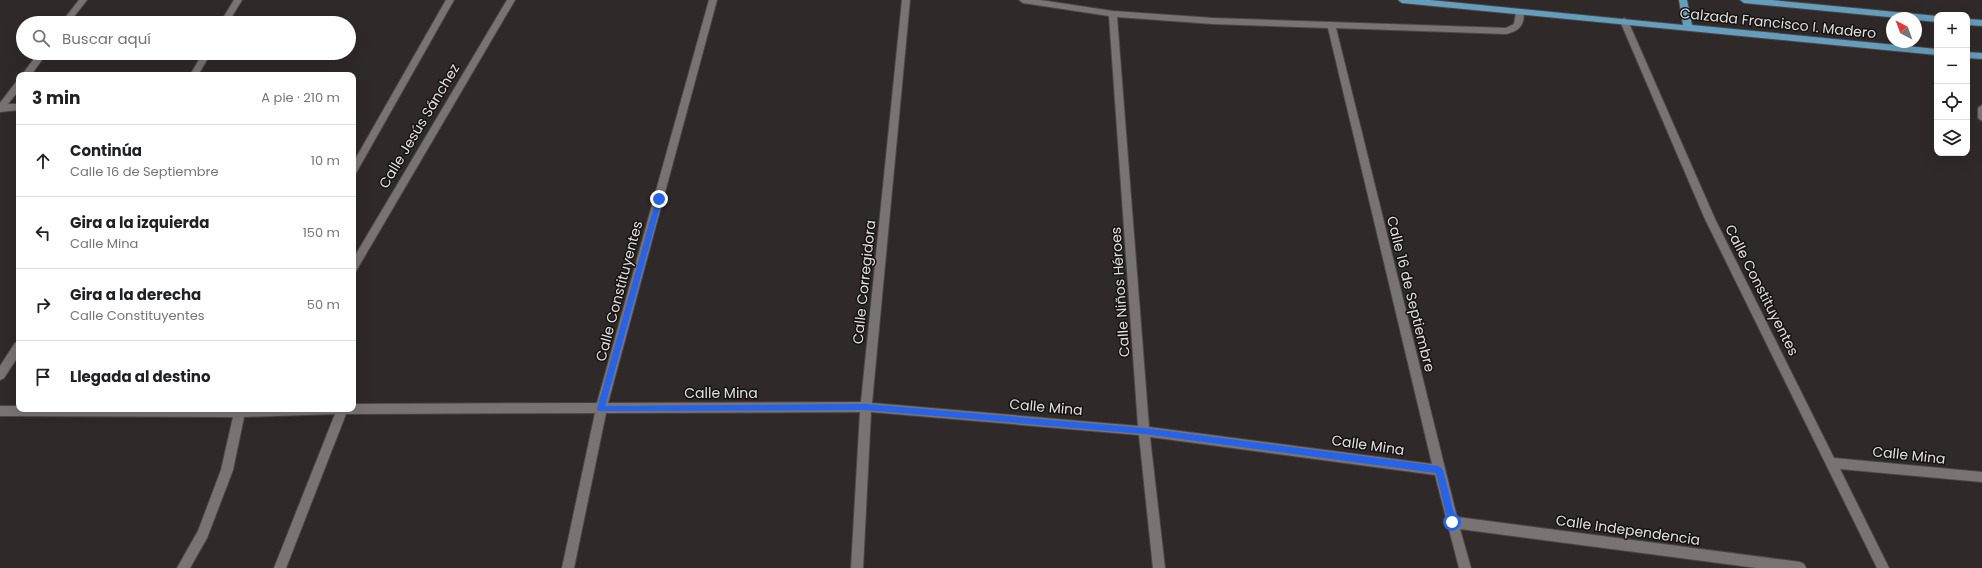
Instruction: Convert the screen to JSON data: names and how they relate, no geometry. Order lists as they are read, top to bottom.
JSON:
{
  "streets": {
    "main road": ["Calzada Francisco I. Madero"],
    "street": [
      "Calle Jesús Sánchez",
      "Calle Corregidora",
      "Calle Constituyentes",
      "Calle Niños Héroes",
      "Calle 16 de Septiembre",
      "Calle Mina",
      "Calle Independencia"
    ]
  },
  "crossings": [
    ["Calzada Francisco I. Madero", "Calle Constituyentes"],
    ["Calle Corregidora", "Calle Mina"],
    ["Calle Constituyentes", "Calle Mina"],
    ["Calle Niños Héroes", "Calle Mina"],
    ["Calle 16 de Septiembre", "Calle Mina"],
    ["Calle 16 de Septiembre", "Calle Independencia"]
  ],
  "north": "top left",
  "page": {
    "map_buttons": ["+", "−"],
    "search": "Buscar aquí",
    "heading": ["3 min", "A pie · 210 m"],
    "list": [
      ["Continúa", "Calle 16 de Septiembre", "10 m"],
      ["Gira a la izquierda", "Calle Mina", "150 m"],
      ["Gira a la derecha", "Calle Constituyentes", "50 m"],
      "Llegada al destino"
    ]
  }
}
